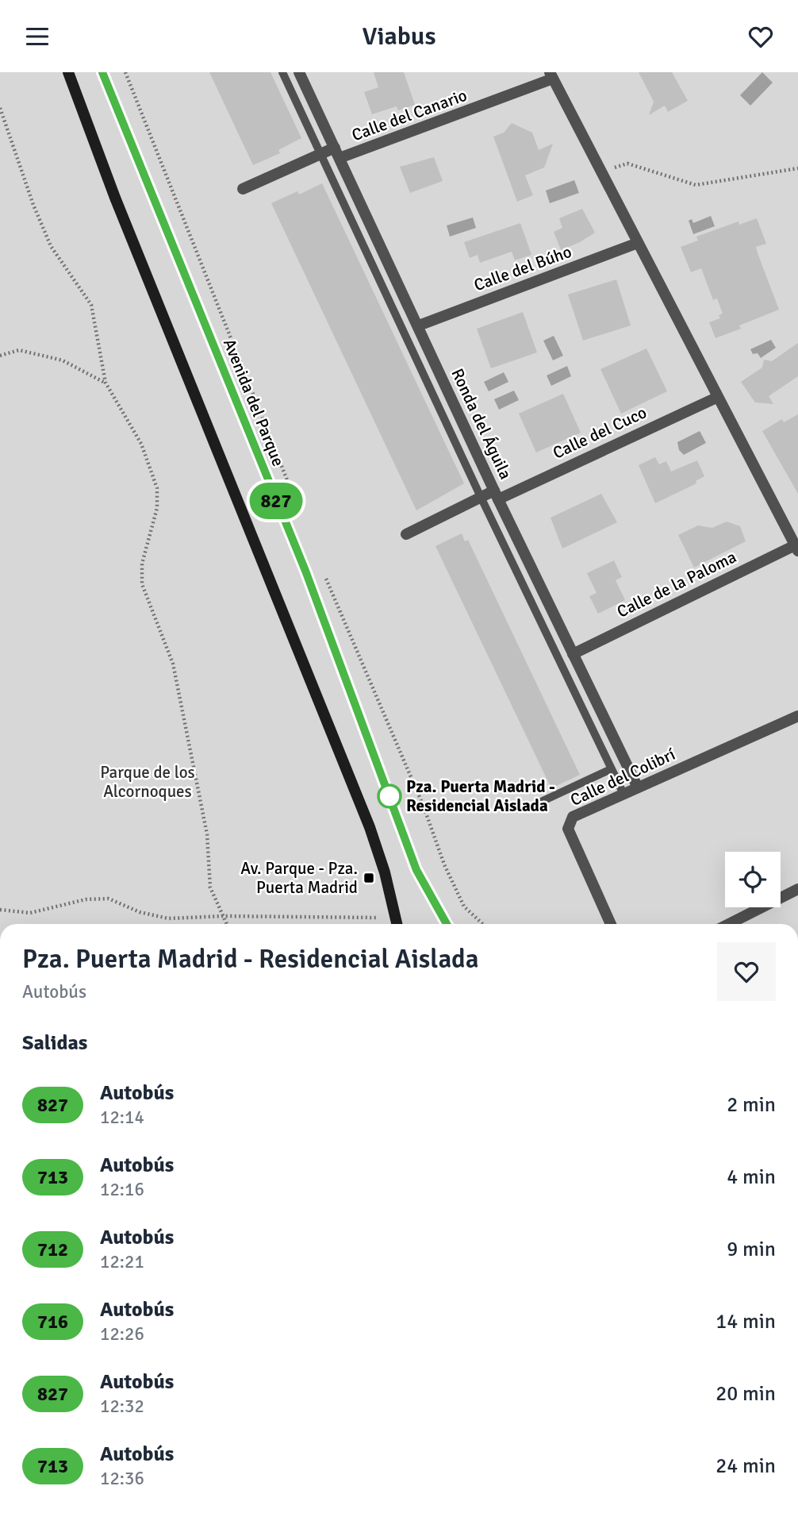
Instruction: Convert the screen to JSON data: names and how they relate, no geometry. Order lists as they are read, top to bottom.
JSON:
{
  "streets": {
    "street": [
      "Calle del Canario",
      "Calle del Búho",
      "Avenida del Parque",
      "Ronda del Águila",
      "Calle del Cuco",
      "Calle de la Paloma",
      "Calle del Colibrí"
    ]
  },
  "crossings": [
    ["Calle del Canario", "Ronda del Águila"],
    ["Calle del Búho", "Ronda del Águila"],
    ["Ronda del Águila", "Calle del Cuco"],
    ["Ronda del Águila", "Calle de la Paloma"],
    ["Ronda del Águila", "Calle del Colibrí"]
  ],
  "parks": ["Parque de los Alcornoques"],
  "places": {
    "other": ["Pza. Puerta Madrid - Residencial Aislada"],
    "transit": ["Av. Parque - Pza. Puerta Madrid"]
  },
  "lines": ["bus line 827"],
  "page": {
    "header": "Viabus",
    "on_map": "827",
    "heading": [
      ["Pza. Puerta Madrid - Residencial Aislada", "Autobús"],
      "Salidas"
    ],
    "list": [
      {
        "mark": "827",
        "name": "Autobús",
        "note": "12:14",
        "value": "2 min"
      },
      {
        "mark": "713",
        "name": "Autobús",
        "note": "12:16",
        "value": "4 min"
      },
      {
        "mark": "712",
        "name": "Autobús",
        "note": "12:21",
        "value": "9 min"
      },
      {
        "mark": "716",
        "name": "Autobús",
        "note": "12:26",
        "value": "14 min"
      },
      {
        "mark": "827",
        "name": "Autobús",
        "note": "12:32",
        "value": "20 min"
      },
      {
        "mark": "713",
        "name": "Autobús",
        "note": "12:36",
        "value": "24 min"
      }
    ]
  }
}
